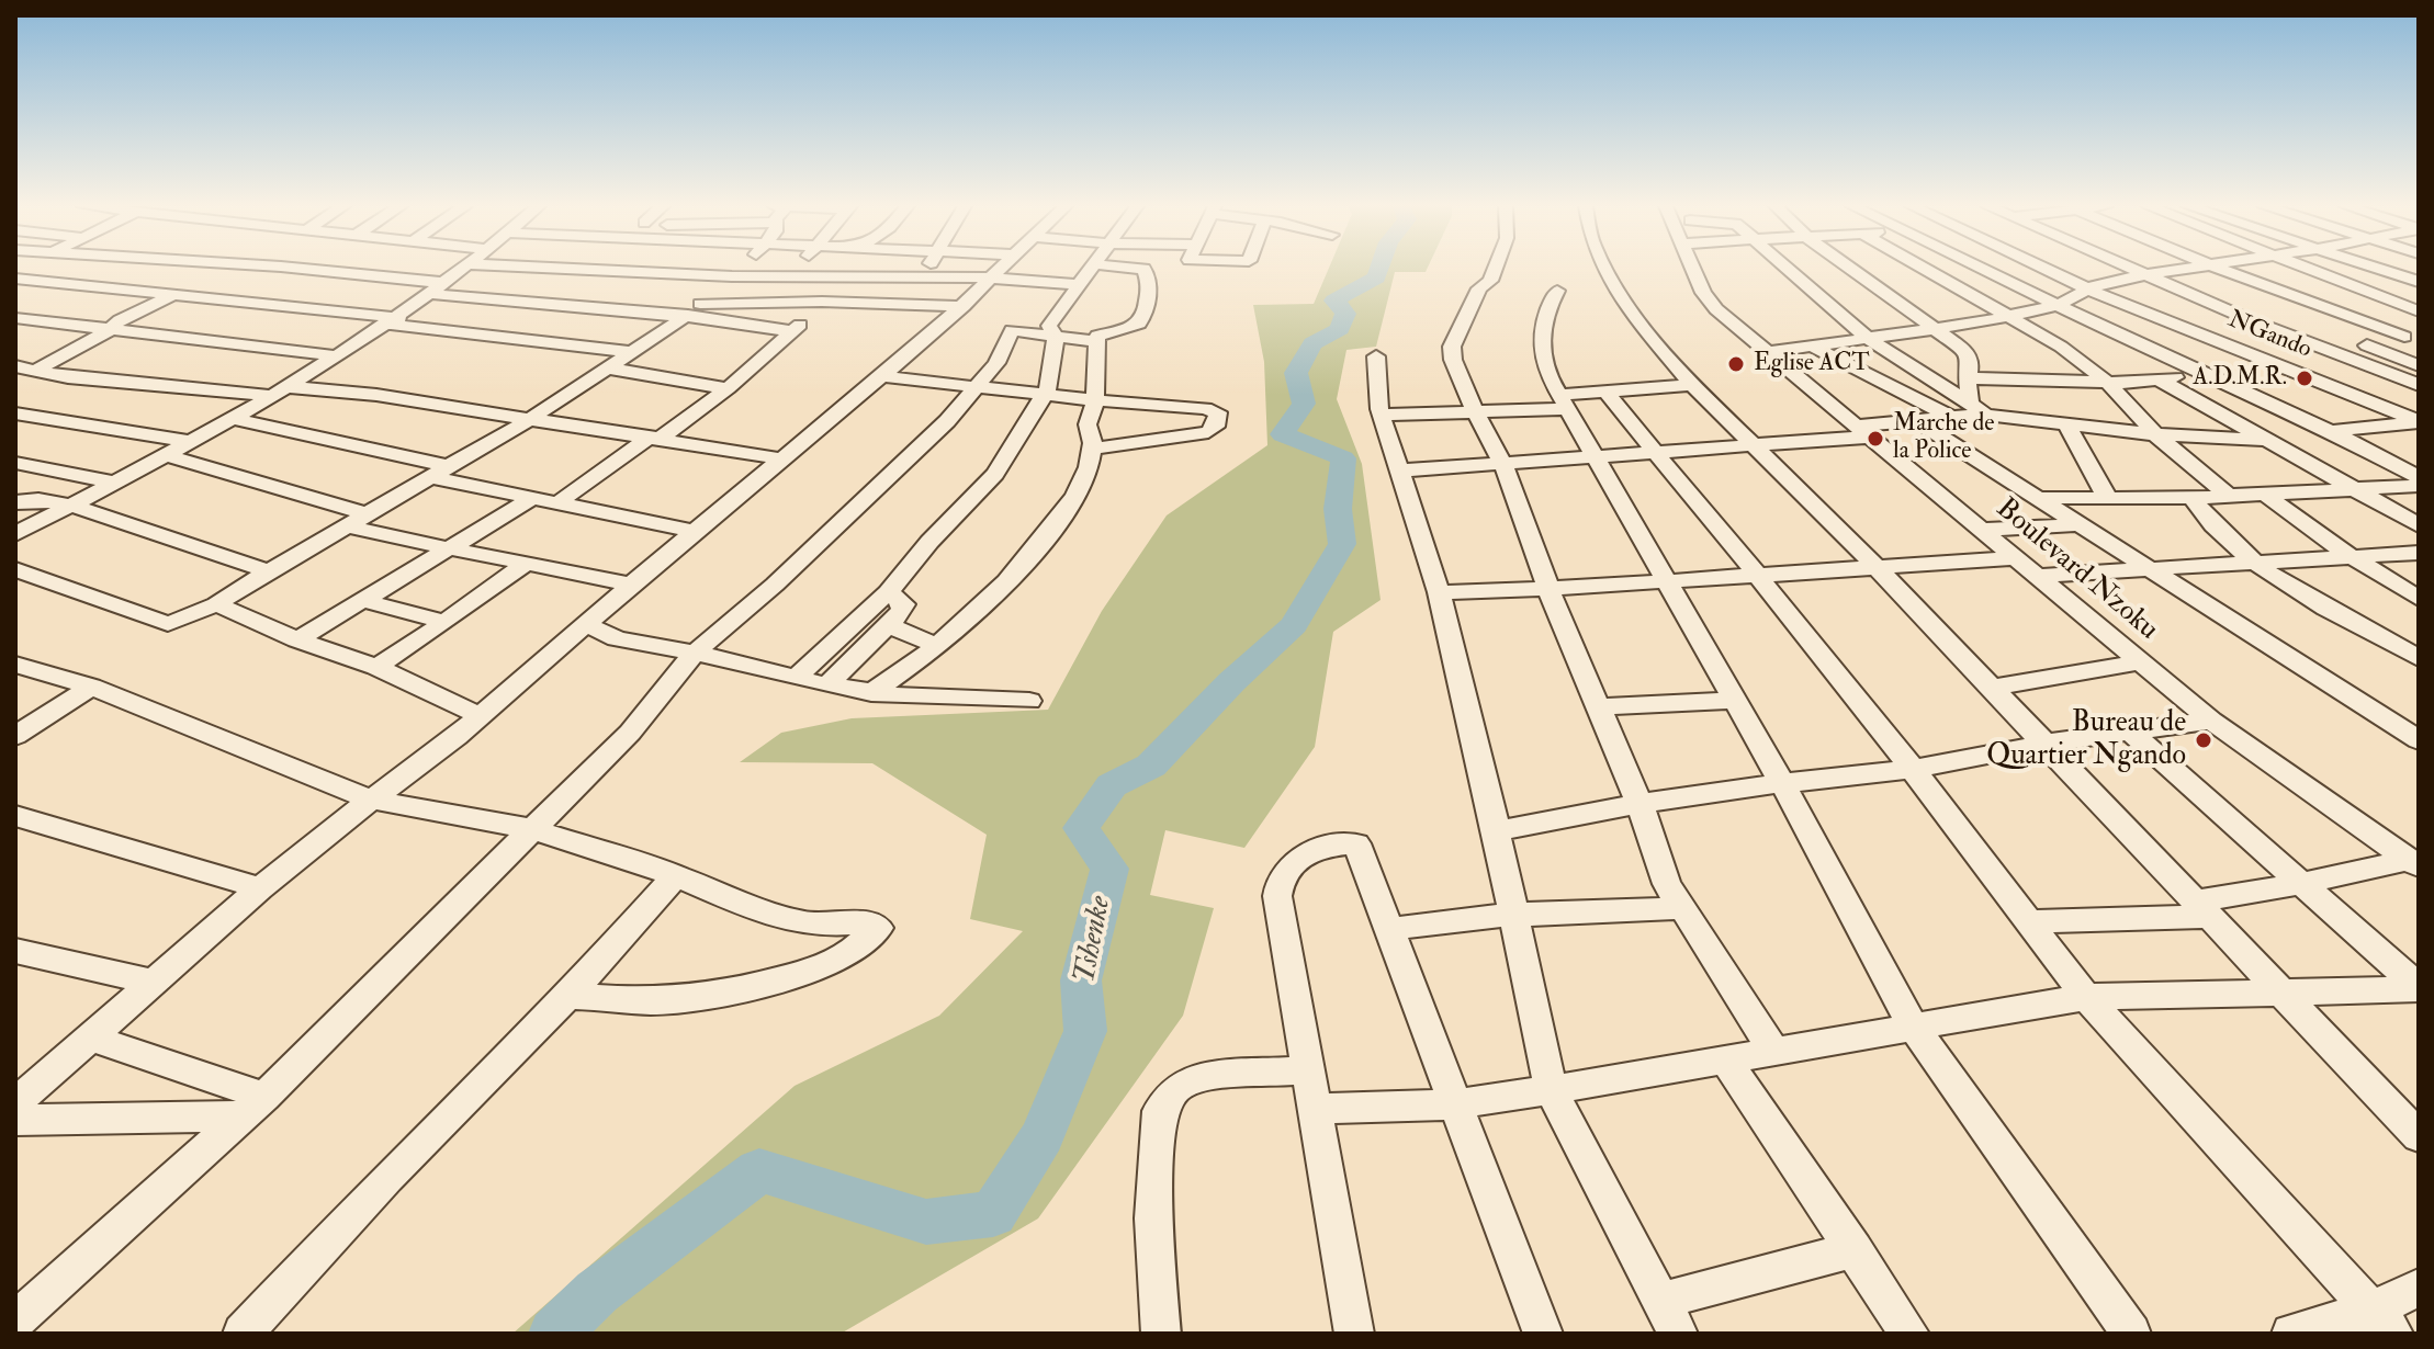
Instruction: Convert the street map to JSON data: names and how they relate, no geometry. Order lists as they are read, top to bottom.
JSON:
{
  "streets": {
    "street": ["NGando", "Boulevard Nzoku"]
  },
  "water": ["Tshenke"],
  "places": [
    "Eglise ACT",
    "A.D.M.R.",
    "Marche de la Police",
    "Bureau de Quartier Ngando"
  ]
}
